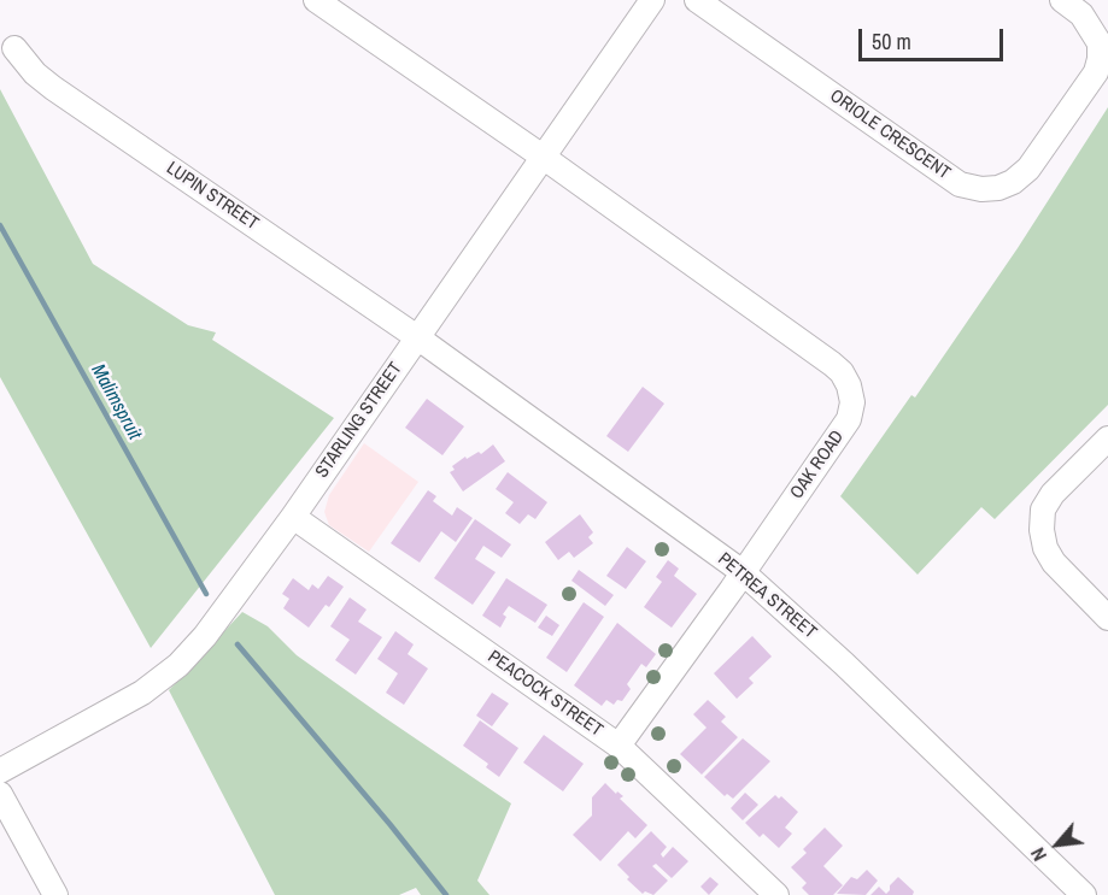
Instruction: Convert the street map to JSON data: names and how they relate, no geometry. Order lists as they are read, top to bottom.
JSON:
{
  "streets": {
    "street": [
      "ORIOLE CRESCENT",
      "LUPIN STREET",
      "STARLING STREET",
      "OAK ROAD",
      "PETREA STREET",
      "PEACOCK STREET"
    ]
  },
  "crossings": [
    ["LUPIN STREET", "STARLING STREET"],
    ["LUPIN STREET", "PETREA STREET"],
    ["STARLING STREET", "OAK ROAD"],
    ["STARLING STREET", "PETREA STREET"],
    ["STARLING STREET", "PEACOCK STREET"],
    ["OAK ROAD", "PETREA STREET"],
    ["OAK ROAD", "PEACOCK STREET"]
  ],
  "water": ["Malimspruit"],
  "scale_bar": "50 m",
  "north": "bottom left"
}
